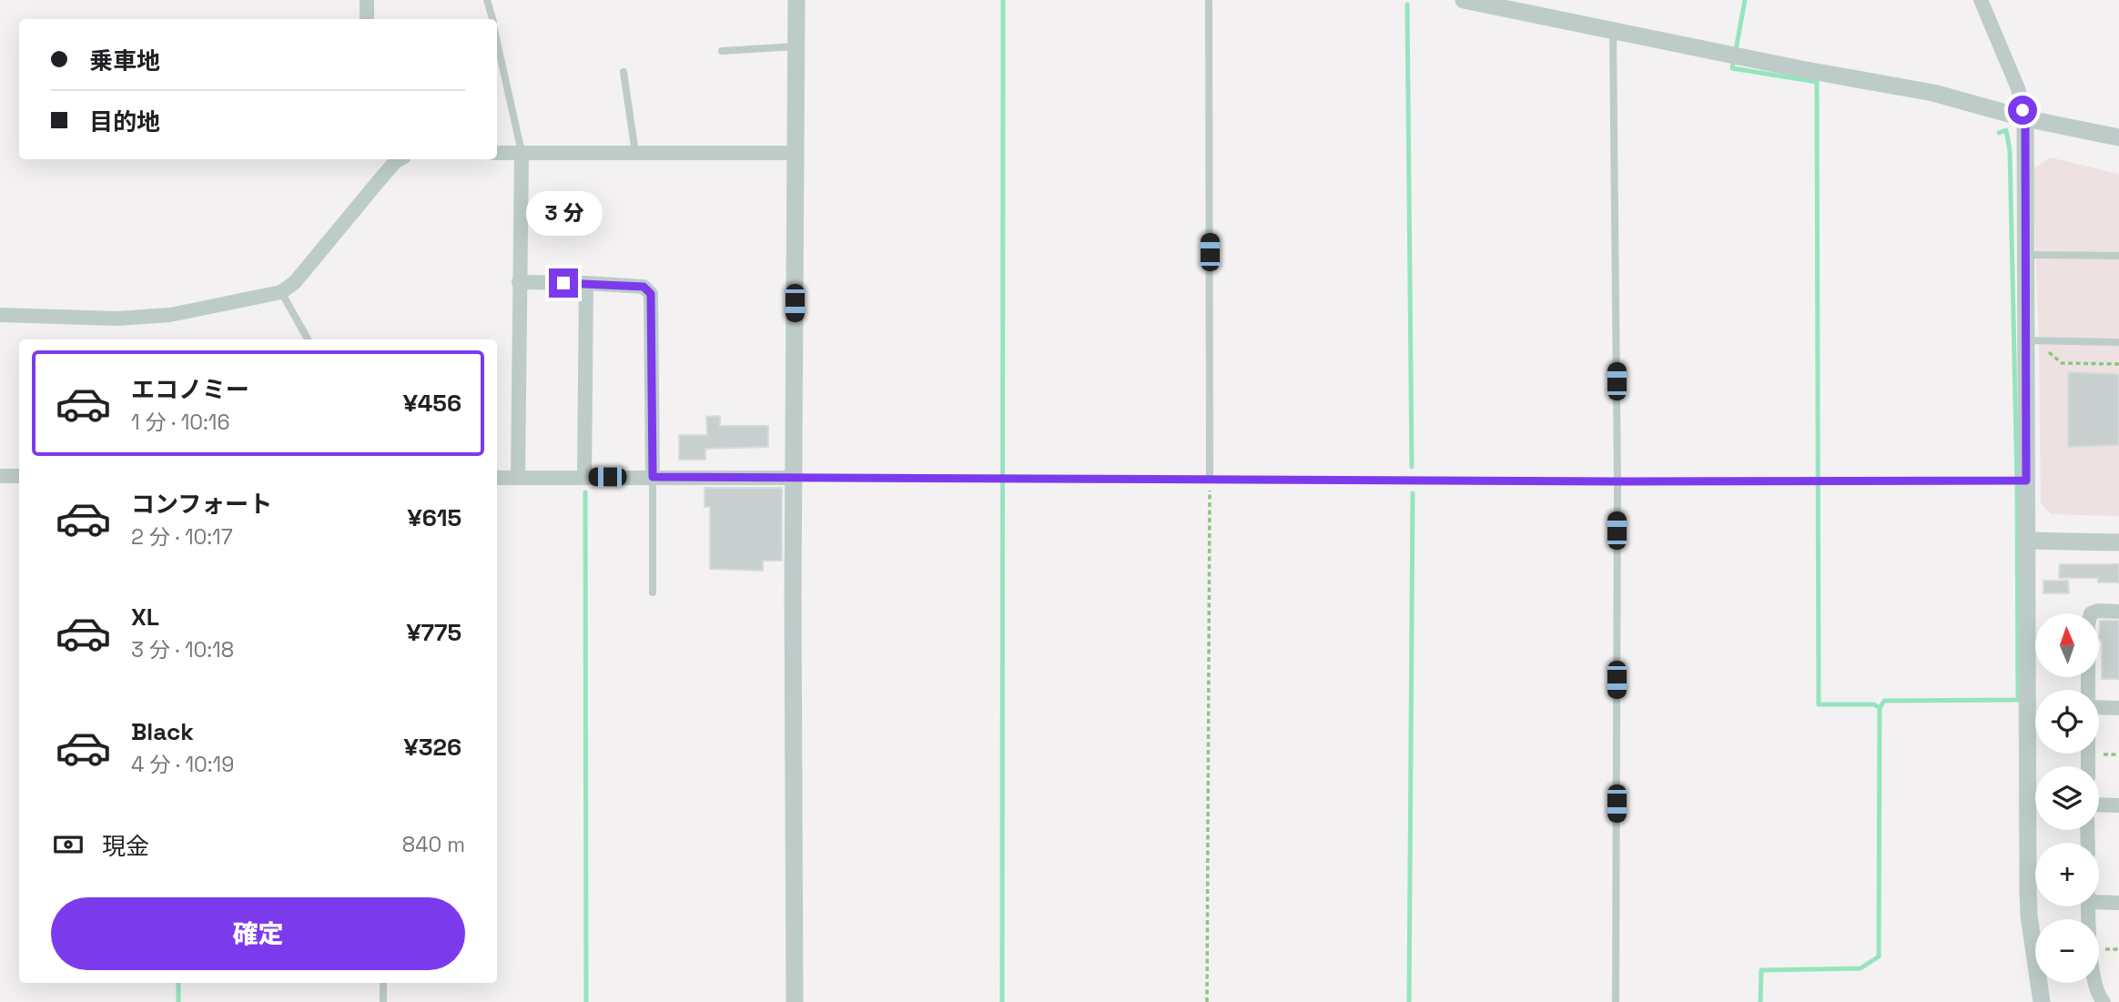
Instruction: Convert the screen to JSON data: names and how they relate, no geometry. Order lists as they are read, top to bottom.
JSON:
{
  "north": "top",
  "page": {
    "banner": ["乗車地", "目的地"],
    "bubble": "3 分",
    "list": [
      {
        "name": "エコノミー",
        "note": "1 分 · 10:16",
        "value": "¥456"
      },
      {
        "name": "コンフォート",
        "note": "2 分 · 10:17",
        "value": "¥615"
      },
      {
        "name": "XL",
        "note": "3 分 · 10:18",
        "value": "¥775"
      },
      {
        "name": "Black",
        "note": "4 分 · 10:19",
        "value": "¥326"
      }
    ],
    "map_buttons": ["+", "−"],
    "pay": ["現金", "840 m"],
    "buttons": "確定"
  }
}
